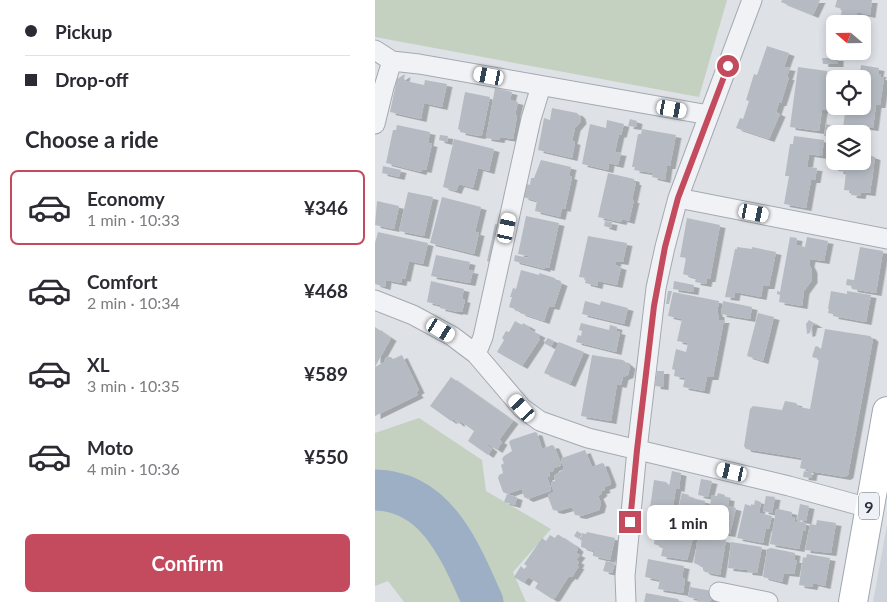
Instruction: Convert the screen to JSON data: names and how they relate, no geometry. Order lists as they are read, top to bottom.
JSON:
{
  "streets": {
    "main road": ["9"]
  },
  "north": "left",
  "page": {
    "banner": ["Pickup", "Drop-off"],
    "heading": "Choose a ride",
    "list": [
      {
        "name": "Economy",
        "note": "1 min · 10:33",
        "value": "¥346"
      },
      {
        "name": "Comfort",
        "note": "2 min · 10:34",
        "value": "¥468"
      },
      {
        "name": "XL",
        "note": "3 min · 10:35",
        "value": "¥589"
      },
      {
        "name": "Moto",
        "note": "4 min · 10:36",
        "value": "¥550"
      }
    ],
    "bubble": "1 min",
    "buttons": "Confirm"
  }
}
